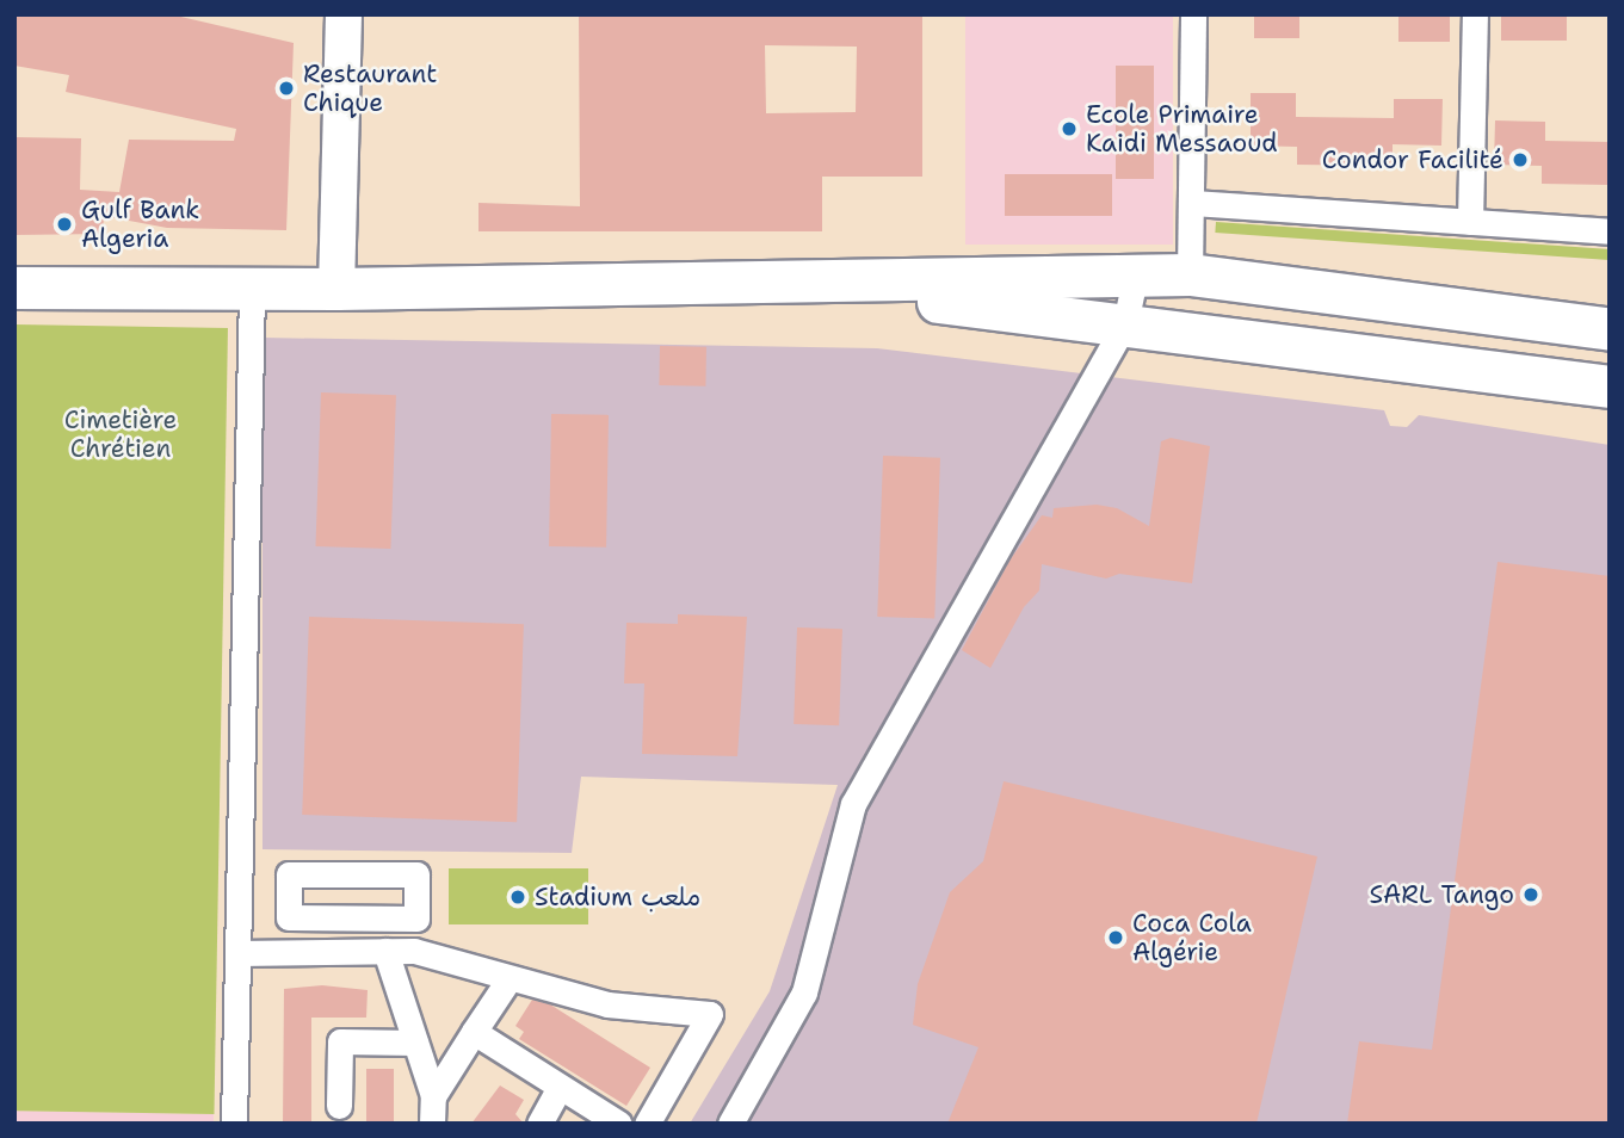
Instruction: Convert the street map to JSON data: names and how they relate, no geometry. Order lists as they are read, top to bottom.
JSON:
{
  "parks": ["Cimetière Chrétien"],
  "places": [
    "Restaurant Chique",
    "Ecole Primaire Kaidi Messaoud",
    "Condor Facilité",
    "Gulf Bank Algeria",
    "SARL Tango",
    "Stadium ملعب",
    "Coca Cola Algérie"
  ]
}
